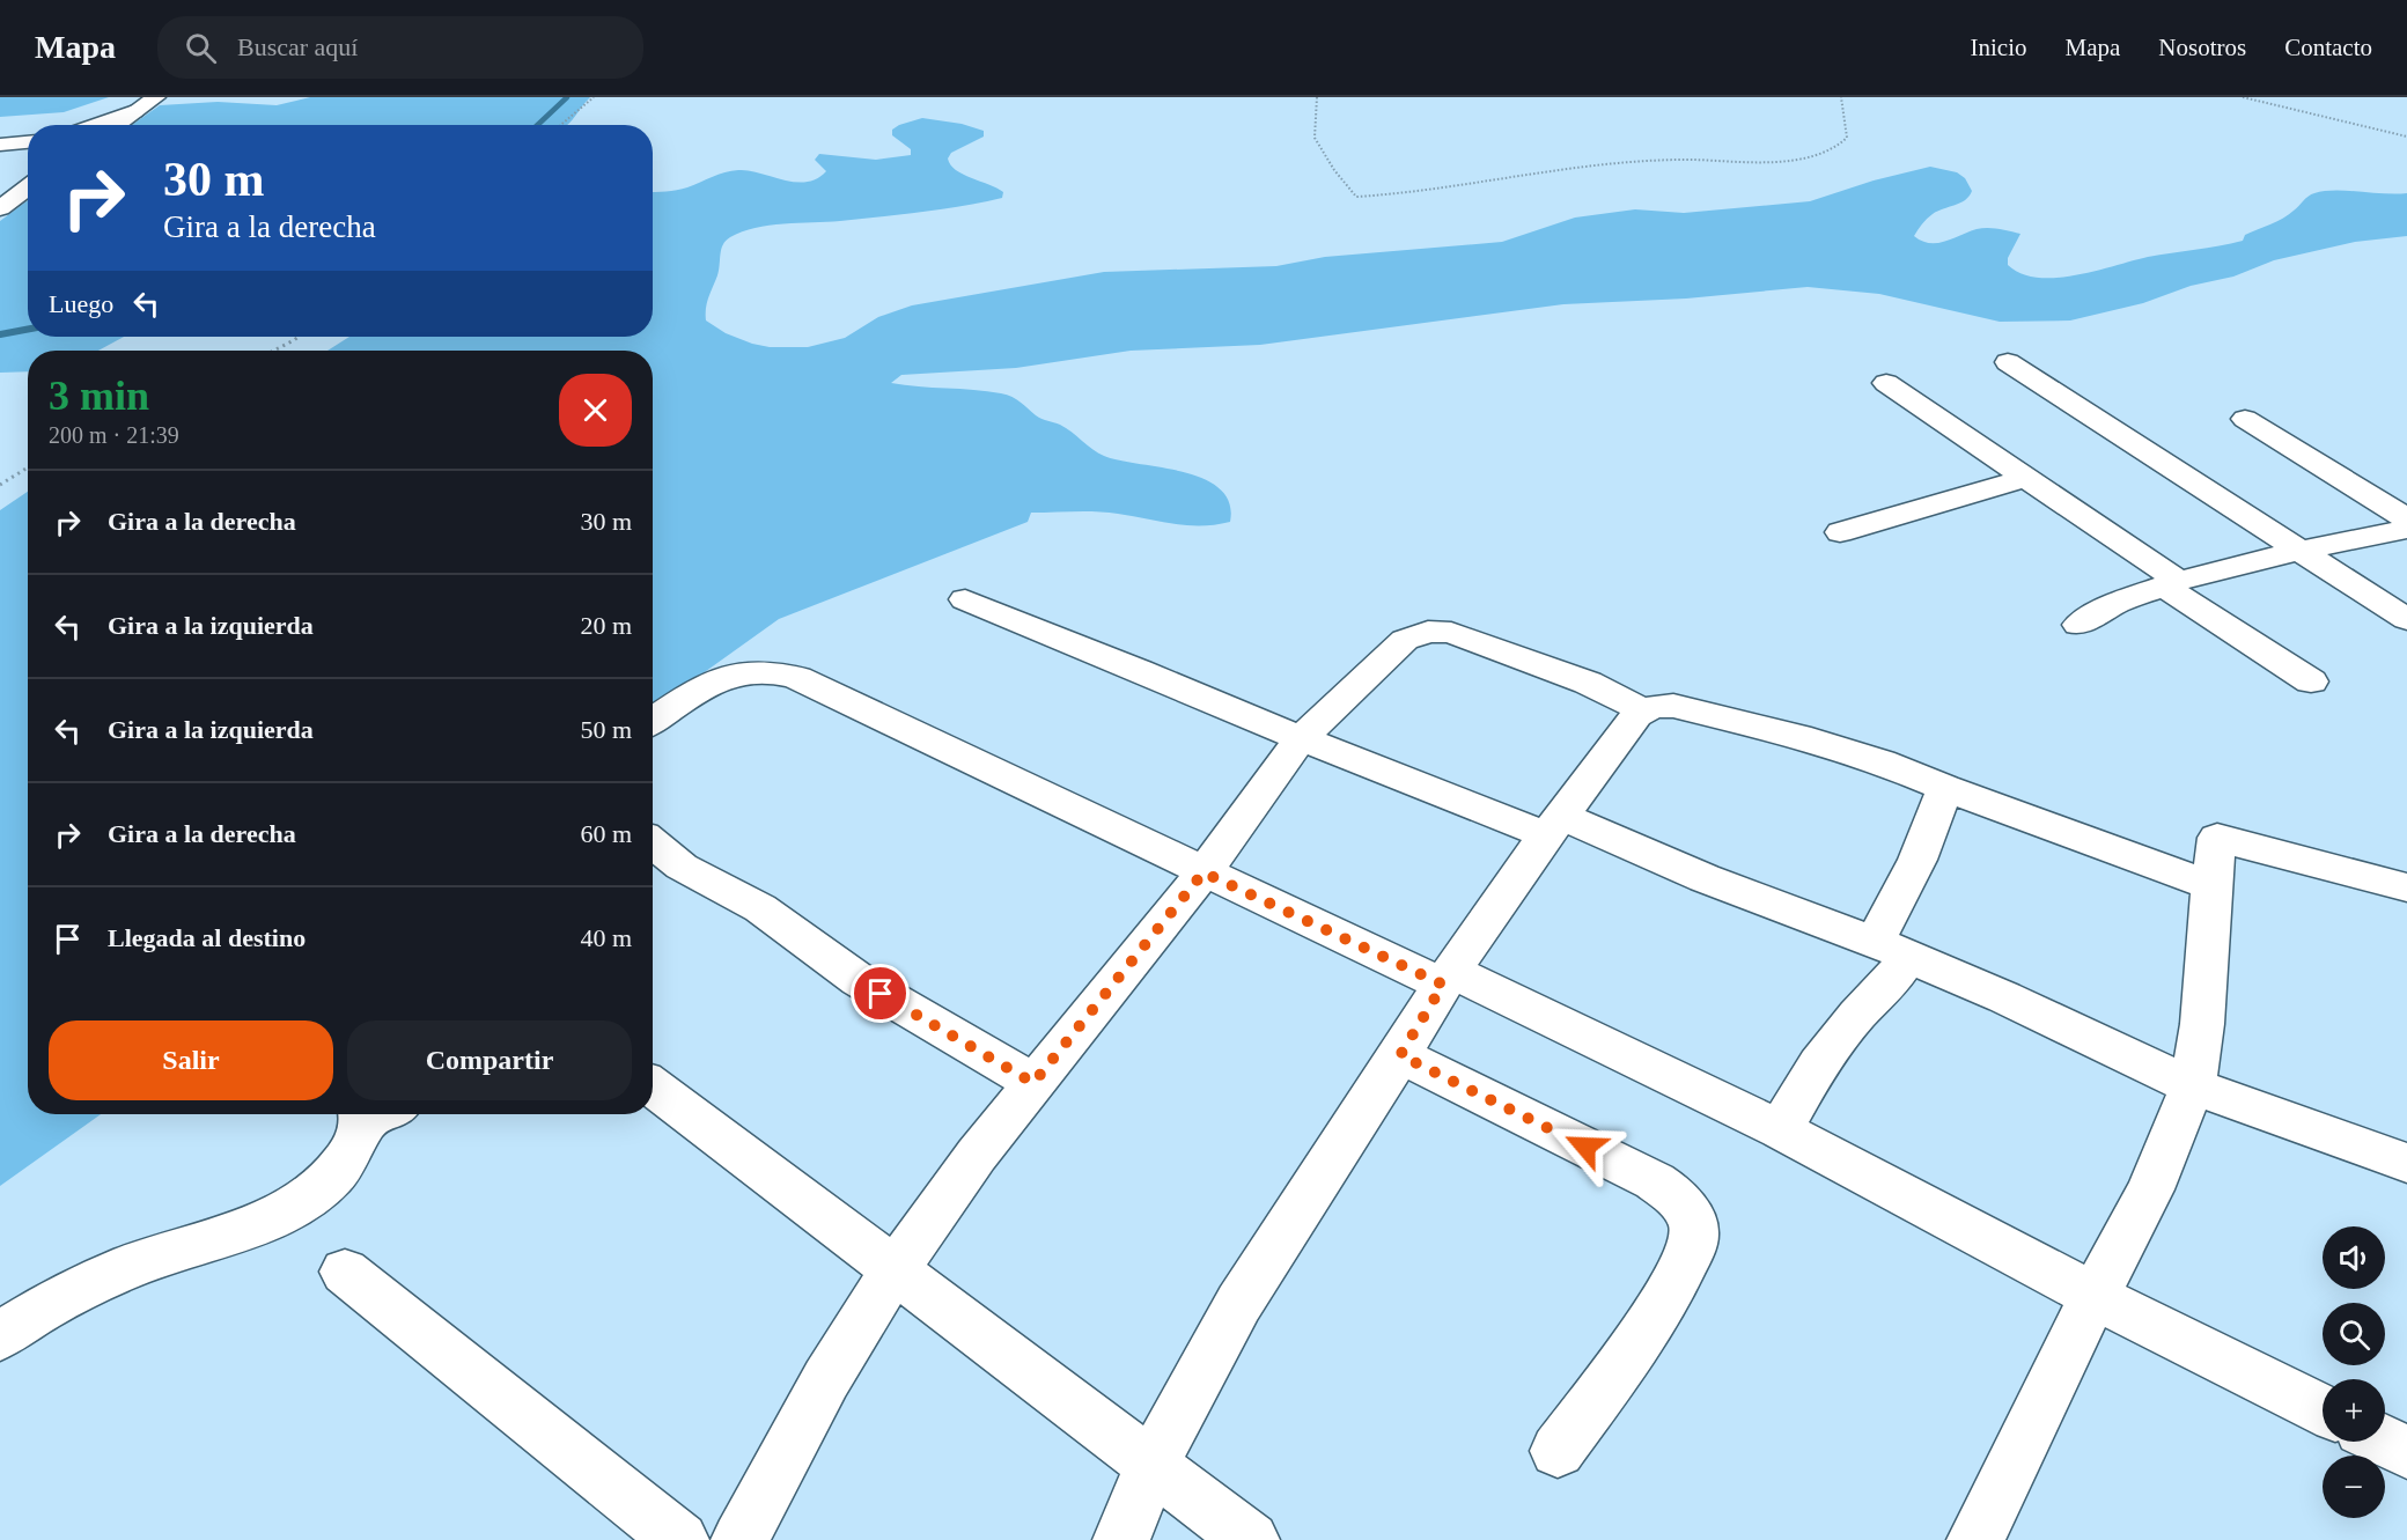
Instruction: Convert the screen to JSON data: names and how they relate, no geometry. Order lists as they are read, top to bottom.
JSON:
{
  "page": {
    "header": "Mapa",
    "search": "Buscar aquí",
    "nav": [
      "Inicio",
      "Mapa",
      "Nosotros",
      "Contacto"
    ],
    "turn": ["30 m", "Gira a la derecha"],
    "then": "Luego",
    "heading": ["3 min", "200 m · 21:39"],
    "list": [
      {
        "name": "Gira a la derecha",
        "value": "30 m"
      },
      {
        "name": "Gira a la izquierda",
        "value": "20 m"
      },
      {
        "name": "Gira a la izquierda",
        "value": "50 m"
      },
      {
        "name": "Gira a la derecha",
        "value": "60 m"
      },
      {
        "name": "Llegada al destino",
        "value": "40 m"
      }
    ],
    "buttons": ["Salir", "Compartir"],
    "map_buttons": ["+", "−"]
  }
}
